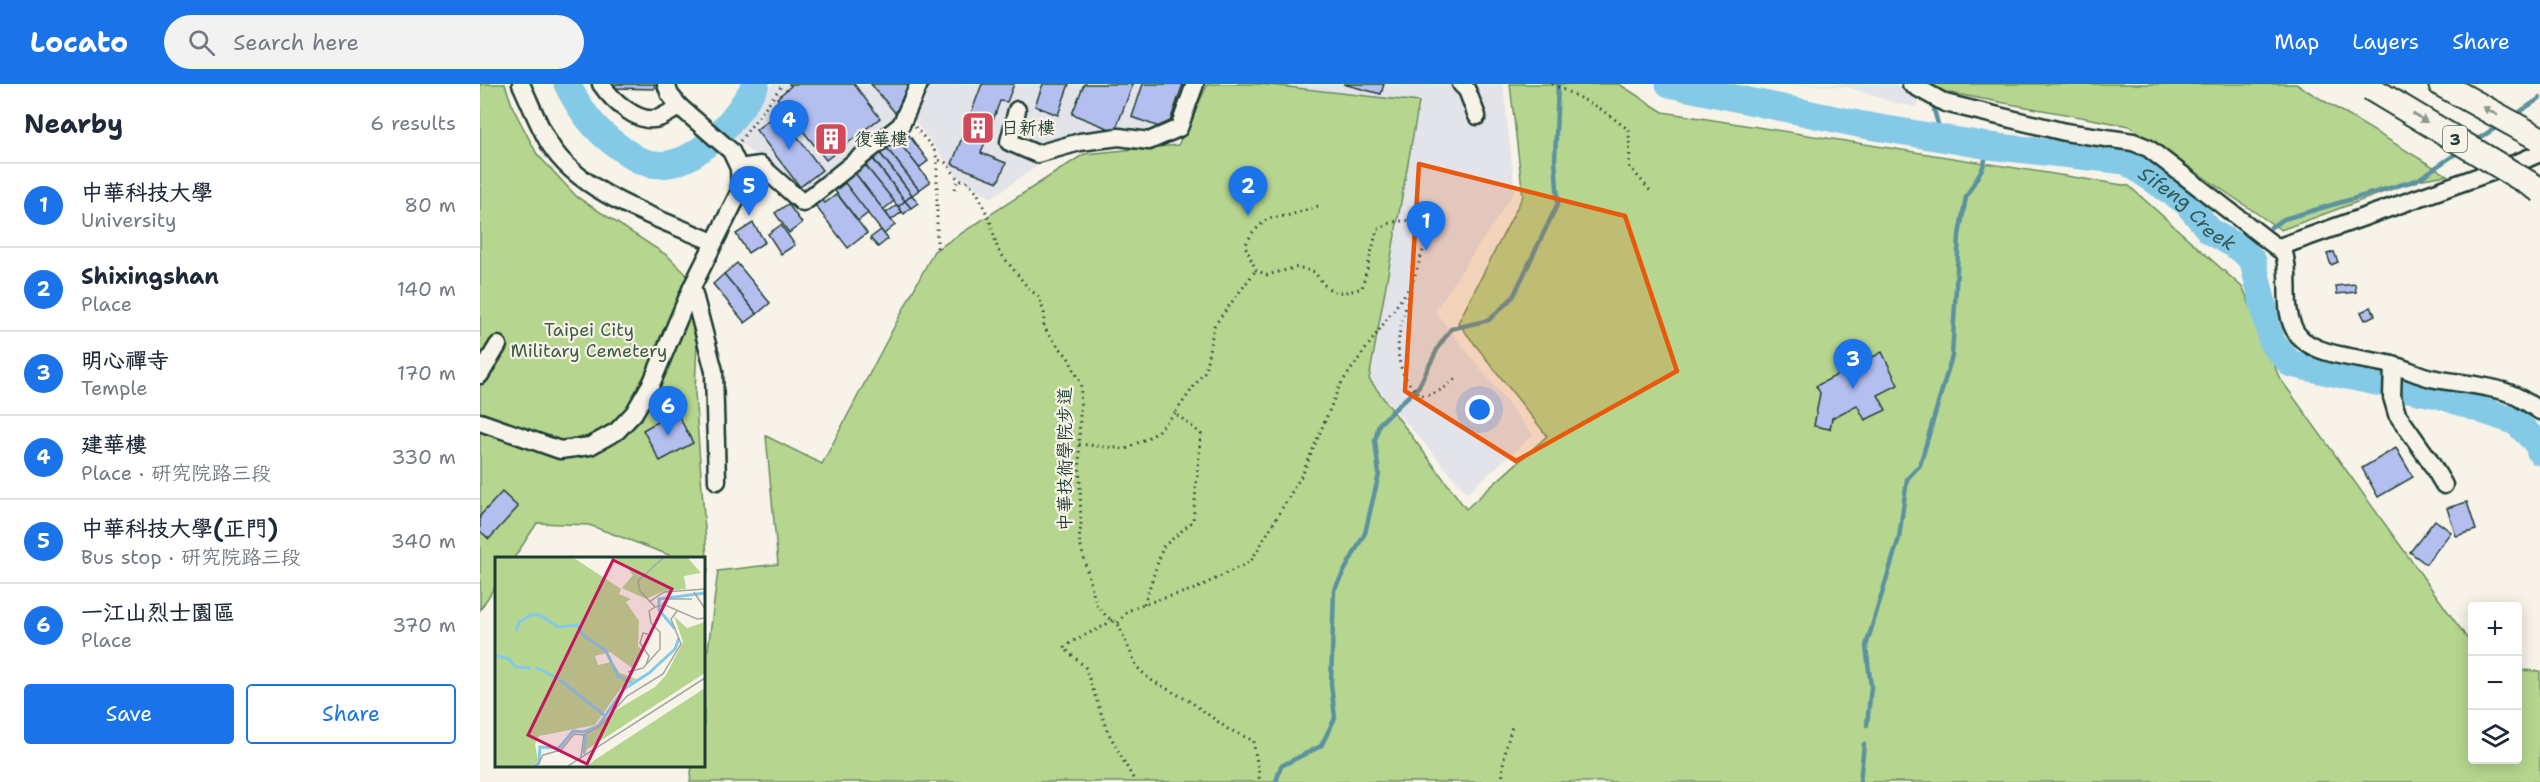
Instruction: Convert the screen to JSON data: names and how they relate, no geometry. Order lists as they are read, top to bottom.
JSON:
{
  "streets": {
    "highway": ["3"],
    "path": ["中華技術學院步道"]
  },
  "water": ["Sifeng Creek"],
  "parks": ["Taipei City Military Cemetery"],
  "places": {
    "building": ["日新樓", "復華樓"]
  },
  "page": {
    "header": "Locato",
    "search": "Search here",
    "nav": ["Map", "Layers", "Share"],
    "heading": ["Nearby", "6 results"],
    "pins": [
      "4",
      "2",
      "5",
      "1",
      "3",
      "6"
    ],
    "list": [
      {
        "mark": "1",
        "name": "中華科技大學",
        "note": "University",
        "value": "80 m"
      },
      {
        "mark": "2",
        "name": "Shixingshan",
        "note": "Place",
        "value": "140 m"
      },
      {
        "mark": "3",
        "name": "明心禪寺",
        "note": "Temple",
        "value": "170 m"
      },
      {
        "mark": "4",
        "name": "建華樓",
        "note": "Place · 研究院路三段",
        "value": "330 m"
      },
      {
        "mark": "5",
        "name": "中華科技大學(正門)",
        "note": "Bus stop · 研究院路三段",
        "value": "340 m"
      },
      {
        "mark": "6",
        "name": "一江山烈士園區",
        "note": "Place",
        "value": "370 m"
      }
    ],
    "map_buttons": ["+", "−"],
    "buttons": ["Save", "Share"]
  }
}
